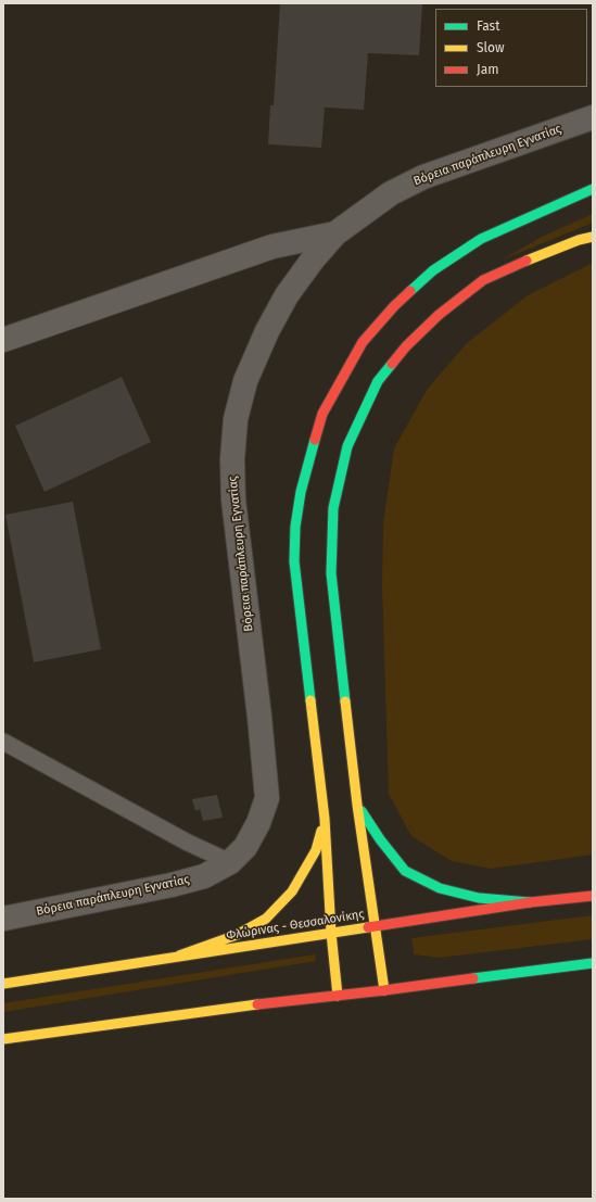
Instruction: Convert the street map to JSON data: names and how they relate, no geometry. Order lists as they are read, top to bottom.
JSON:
{
  "streets": {
    "main road": ["Φλώρινας - Θεσσαλονίκης"],
    "street": ["Βόρεια παράπλευρη Εγνατίας"]
  },
  "legend": ["Fast", "Slow", "Jam"]
}
